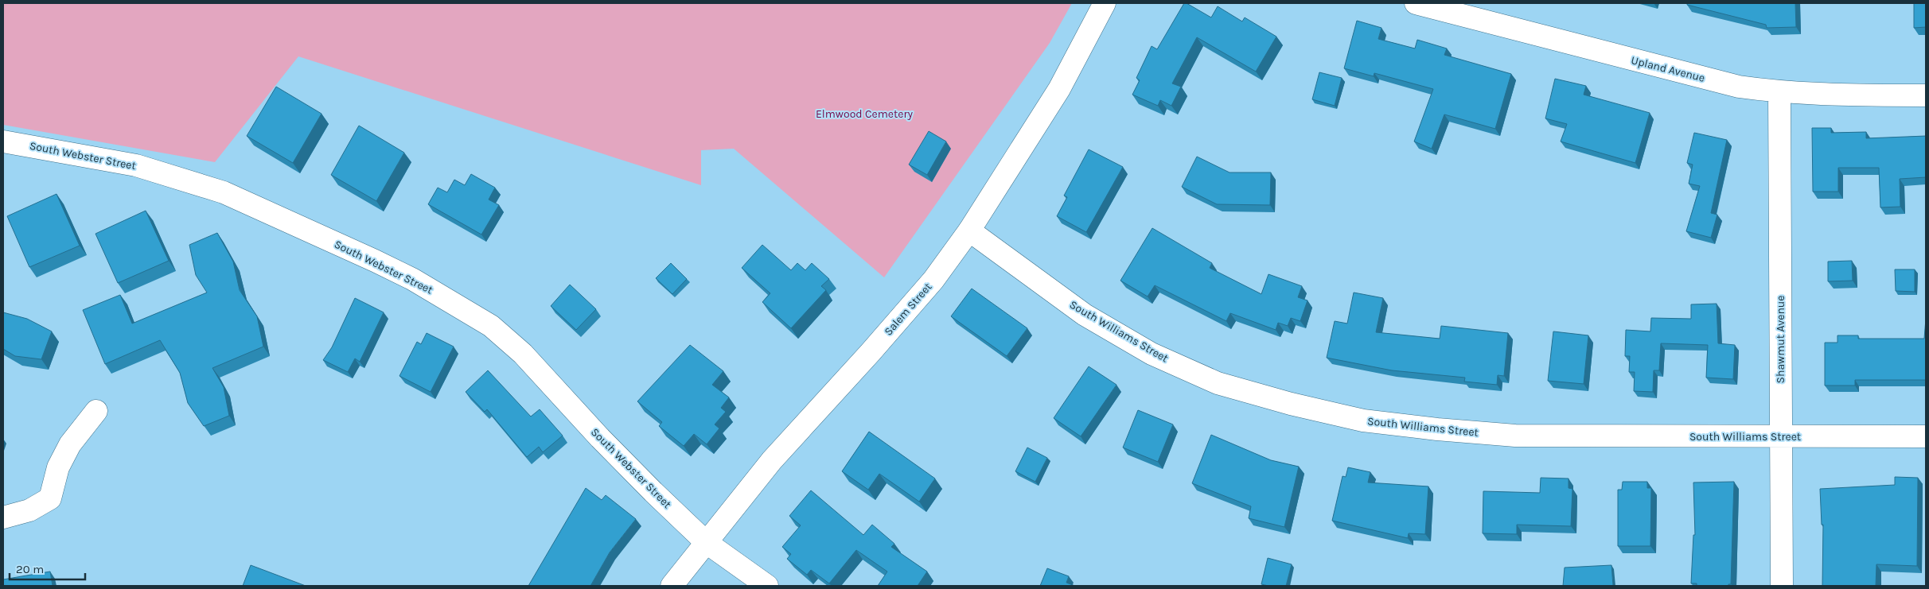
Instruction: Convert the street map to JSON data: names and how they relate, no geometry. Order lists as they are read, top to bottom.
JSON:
{
  "streets": {
    "street": [
      "Upland Avenue",
      "South Webster Street",
      "Salem Street",
      "South Williams Street",
      "Shawmut Avenue"
    ]
  },
  "crossings": [
    ["Upland Avenue", "Shawmut Avenue"],
    ["South Webster Street", "Salem Street"],
    ["Salem Street", "South Williams Street"],
    ["South Williams Street", "Shawmut Avenue"]
  ],
  "parks": ["Elmwood Cemetery"],
  "scale_bar": "20 m"
}
